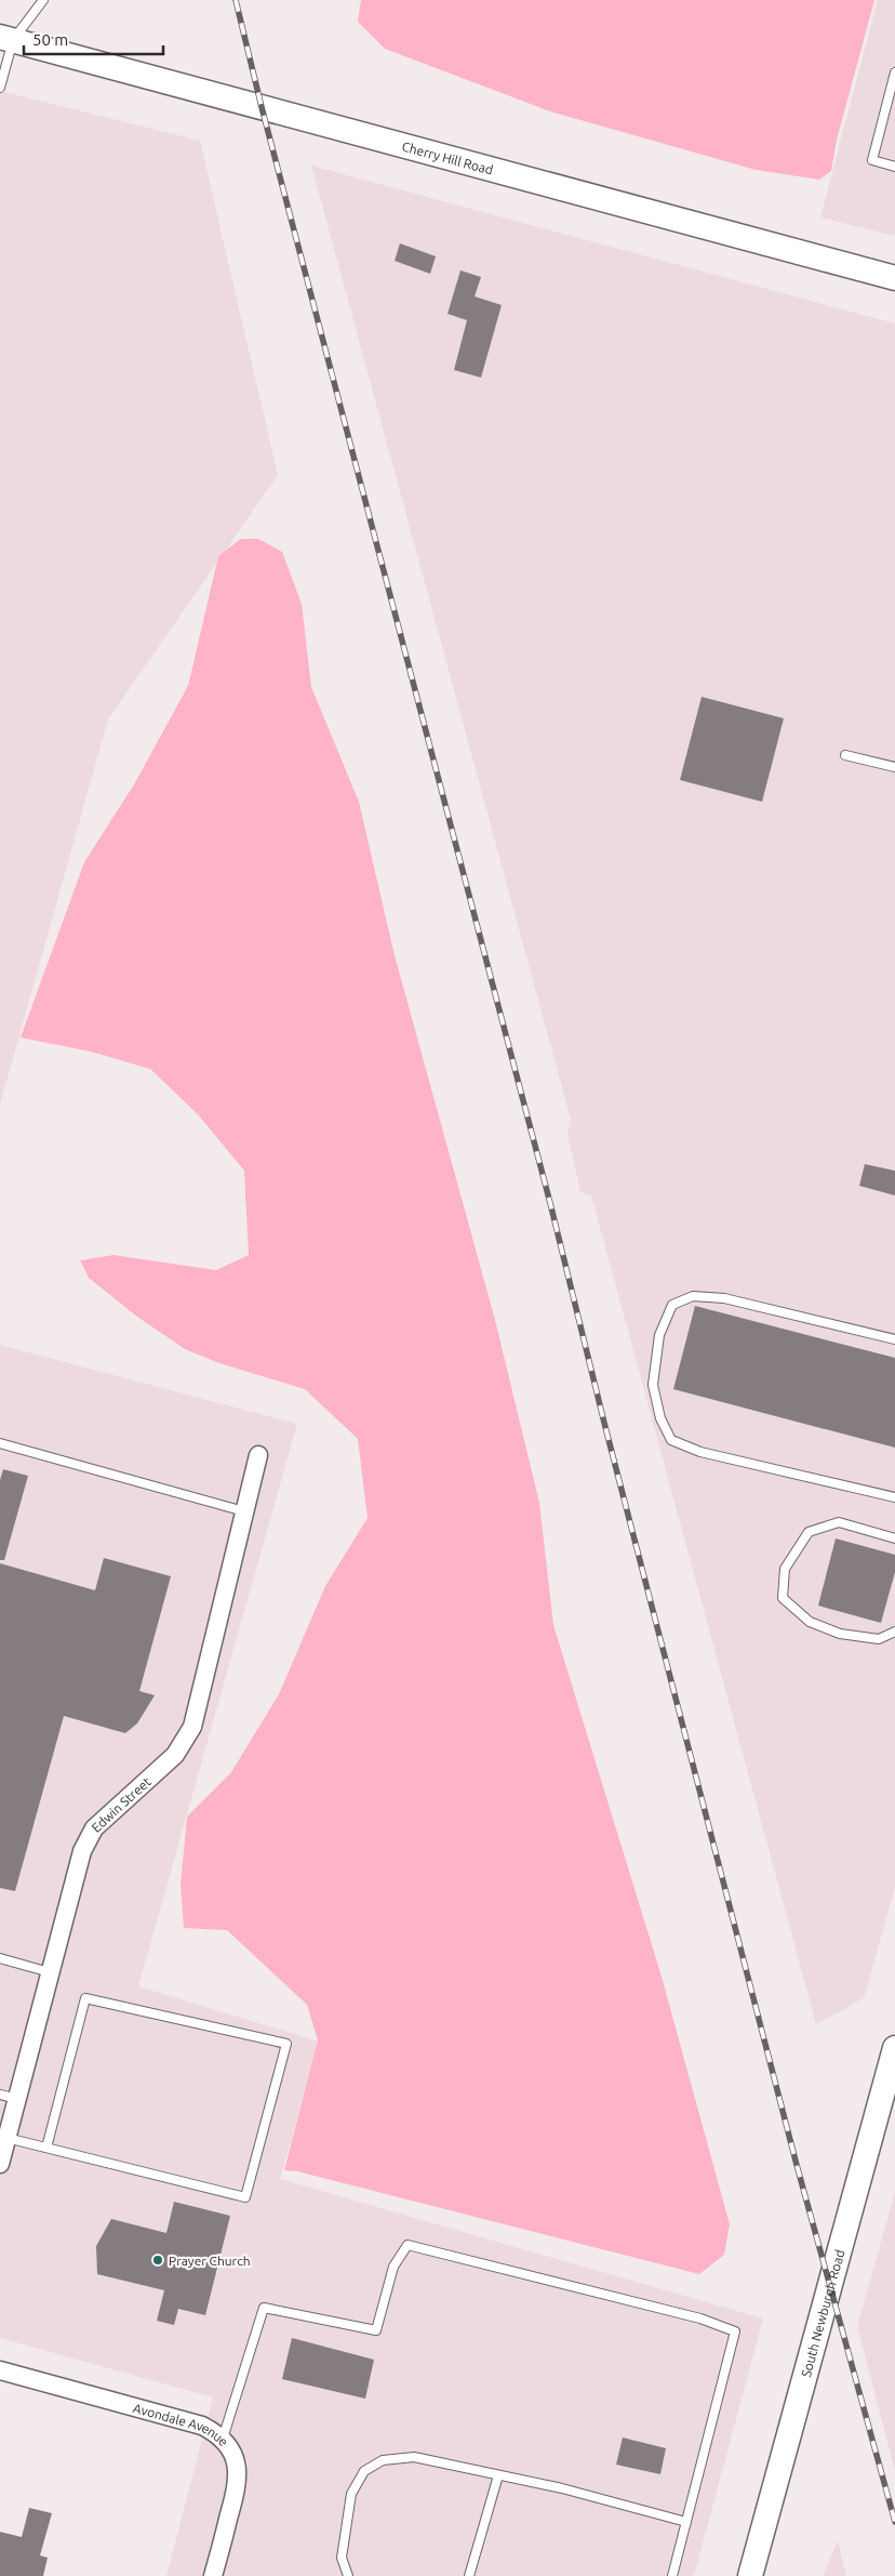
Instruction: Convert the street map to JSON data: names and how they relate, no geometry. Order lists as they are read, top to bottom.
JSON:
{
  "streets": {
    "main road": ["Cherry Hill Road", "South Newburgh Road"],
    "street": ["Edwin Street", "Avondale Avenue"]
  },
  "places": ["Prayer Church"],
  "scale_bar": "50 m"
}
